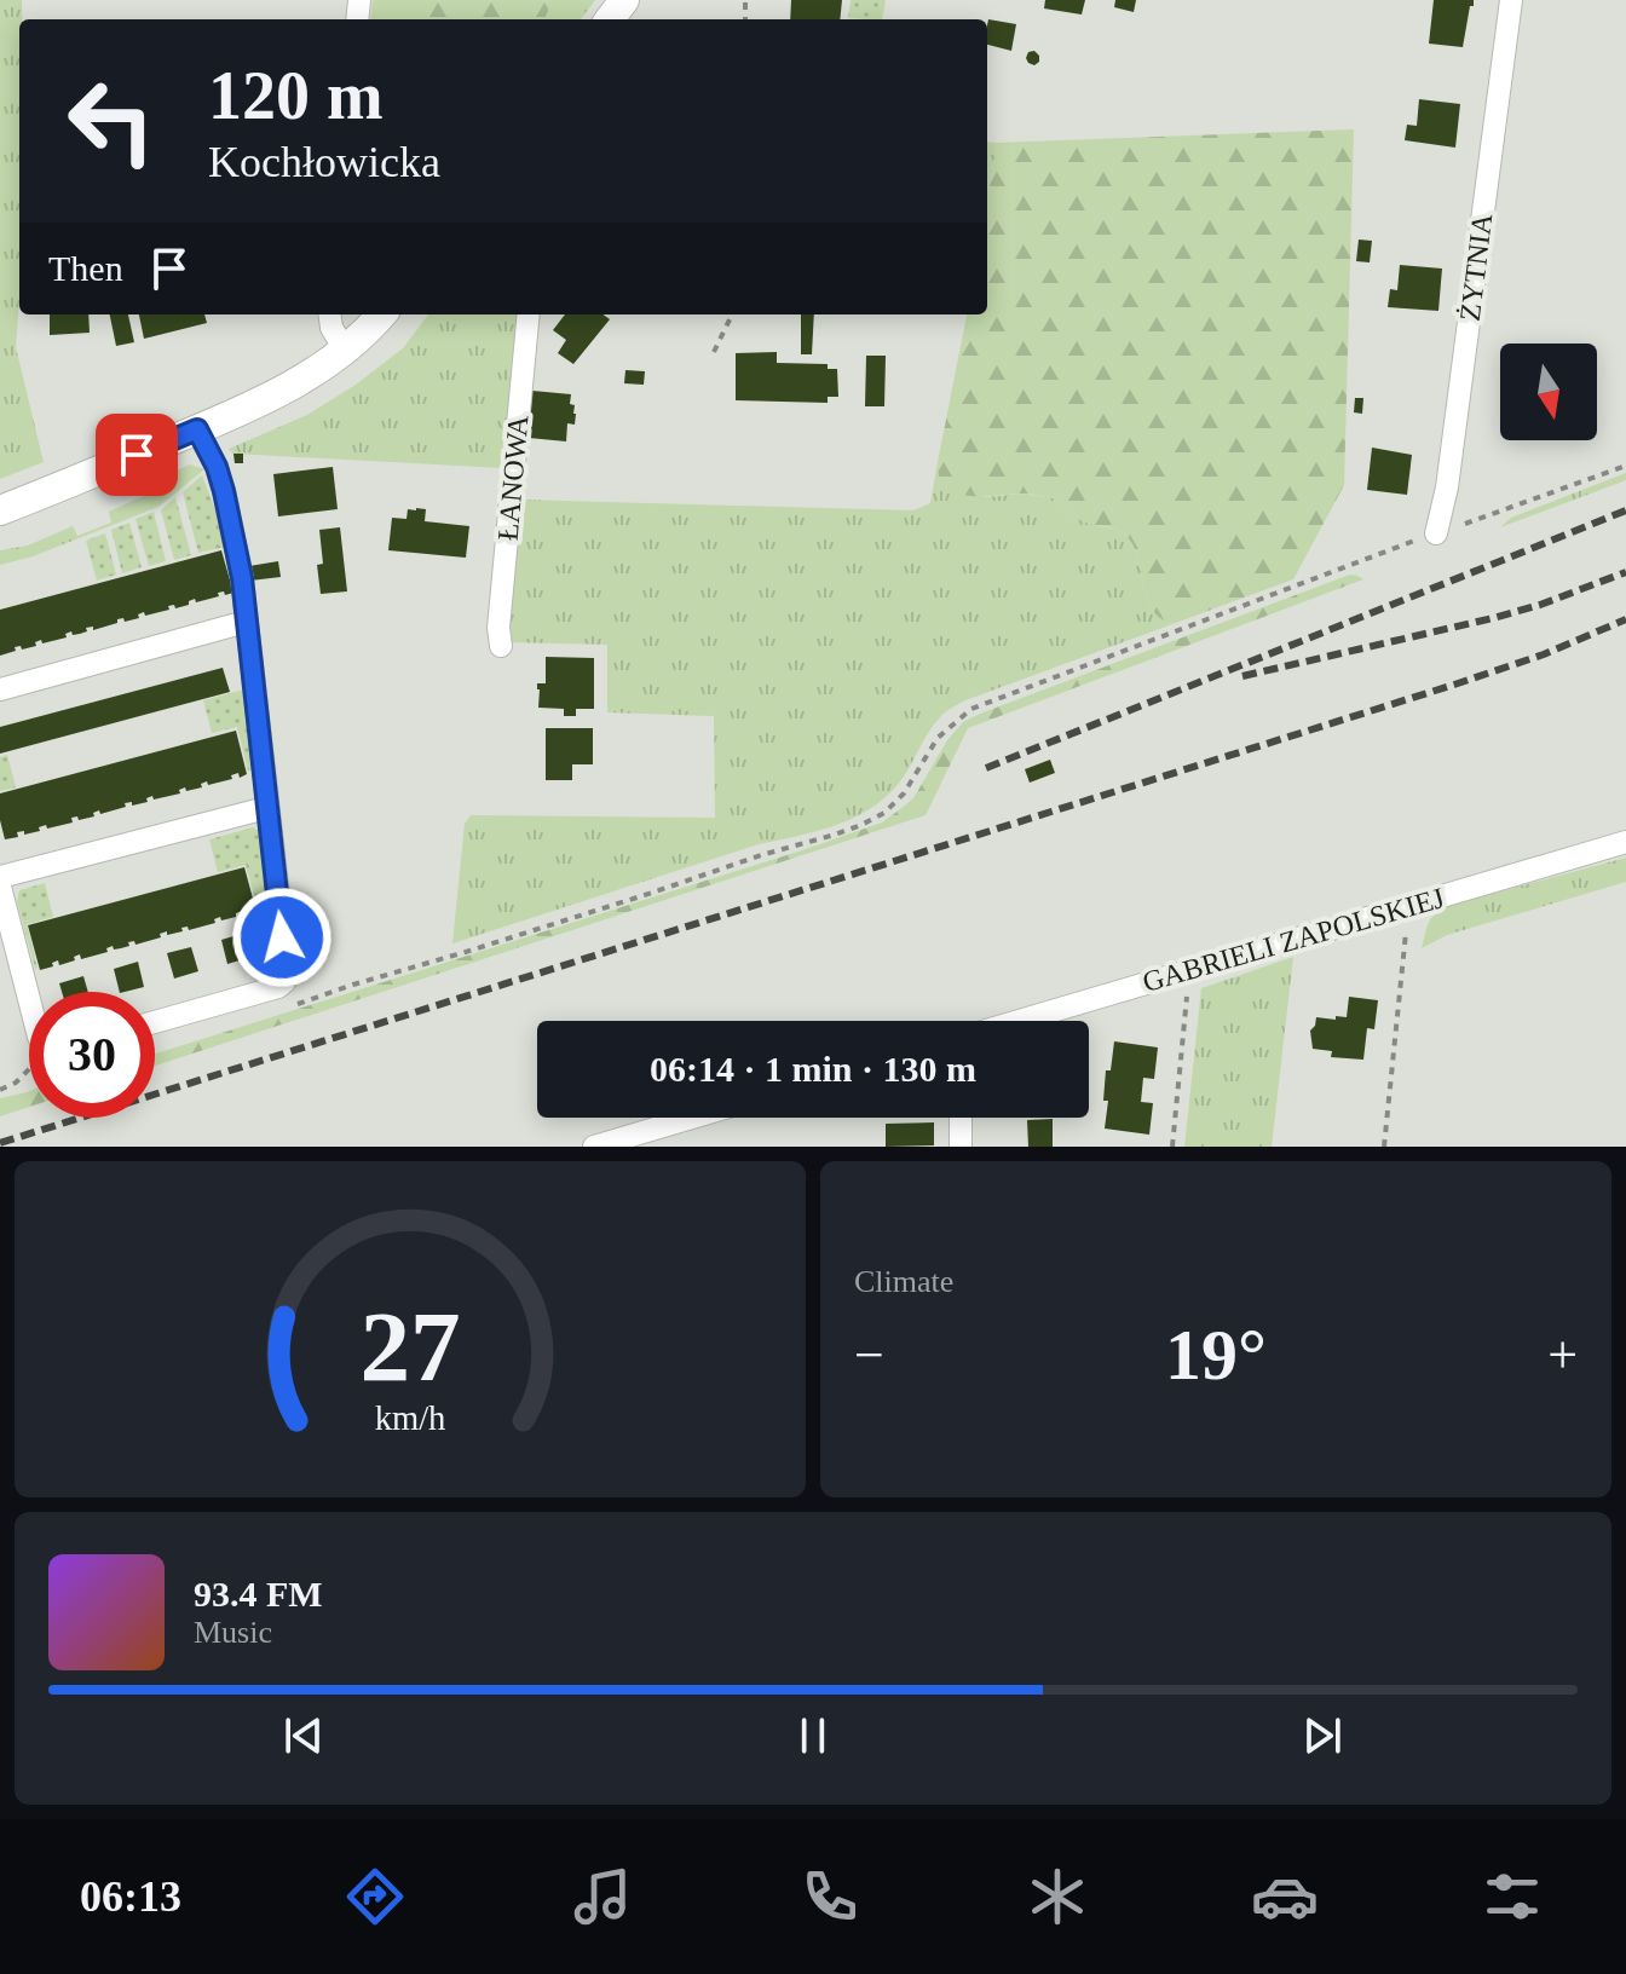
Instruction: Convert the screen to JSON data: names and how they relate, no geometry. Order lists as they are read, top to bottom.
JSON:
{
  "streets": {
    "street": ["ŻYTNIA", "ŁANOWA", "GABRIELI ZAPOLSKIEJ"]
  },
  "north": "bottom",
  "page": {
    "turn": ["120 m", "Kochłowicka"],
    "then": "Then",
    "limit": "30",
    "trip": "06:14 · 1 min · 130 m",
    "tile": "Climate",
    "heat": ["−", "19°", "+"],
    "song": ["93.4 FM", "Music"],
    "tabs": "06:13",
    "gauge": ["27", "km/h"]
  }
}
